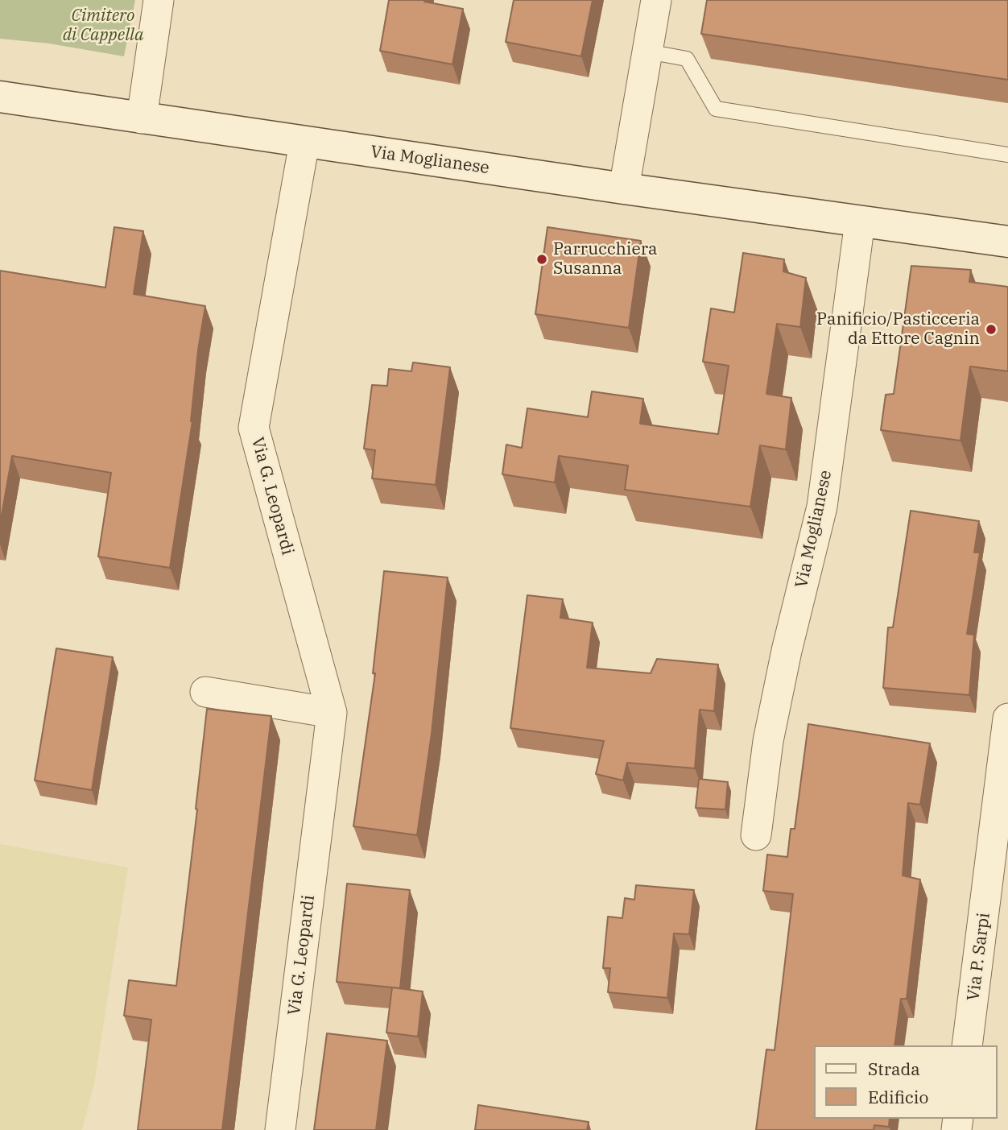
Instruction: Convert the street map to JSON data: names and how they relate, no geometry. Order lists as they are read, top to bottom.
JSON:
{
  "streets": {
    "main road": ["Via Moglianese"],
    "street": ["Via G. Leopardi", "Via P. Sarpi"]
  },
  "crossings": [
    ["Via Moglianese", "Via G. Leopardi"]
  ],
  "parks": ["Cimitero di Cappella"],
  "places": ["Parrucchiera Susanna", "Panificio/Pasticceria da Ettore Cagnin"],
  "legend": ["Strada", "Edificio"]
}
